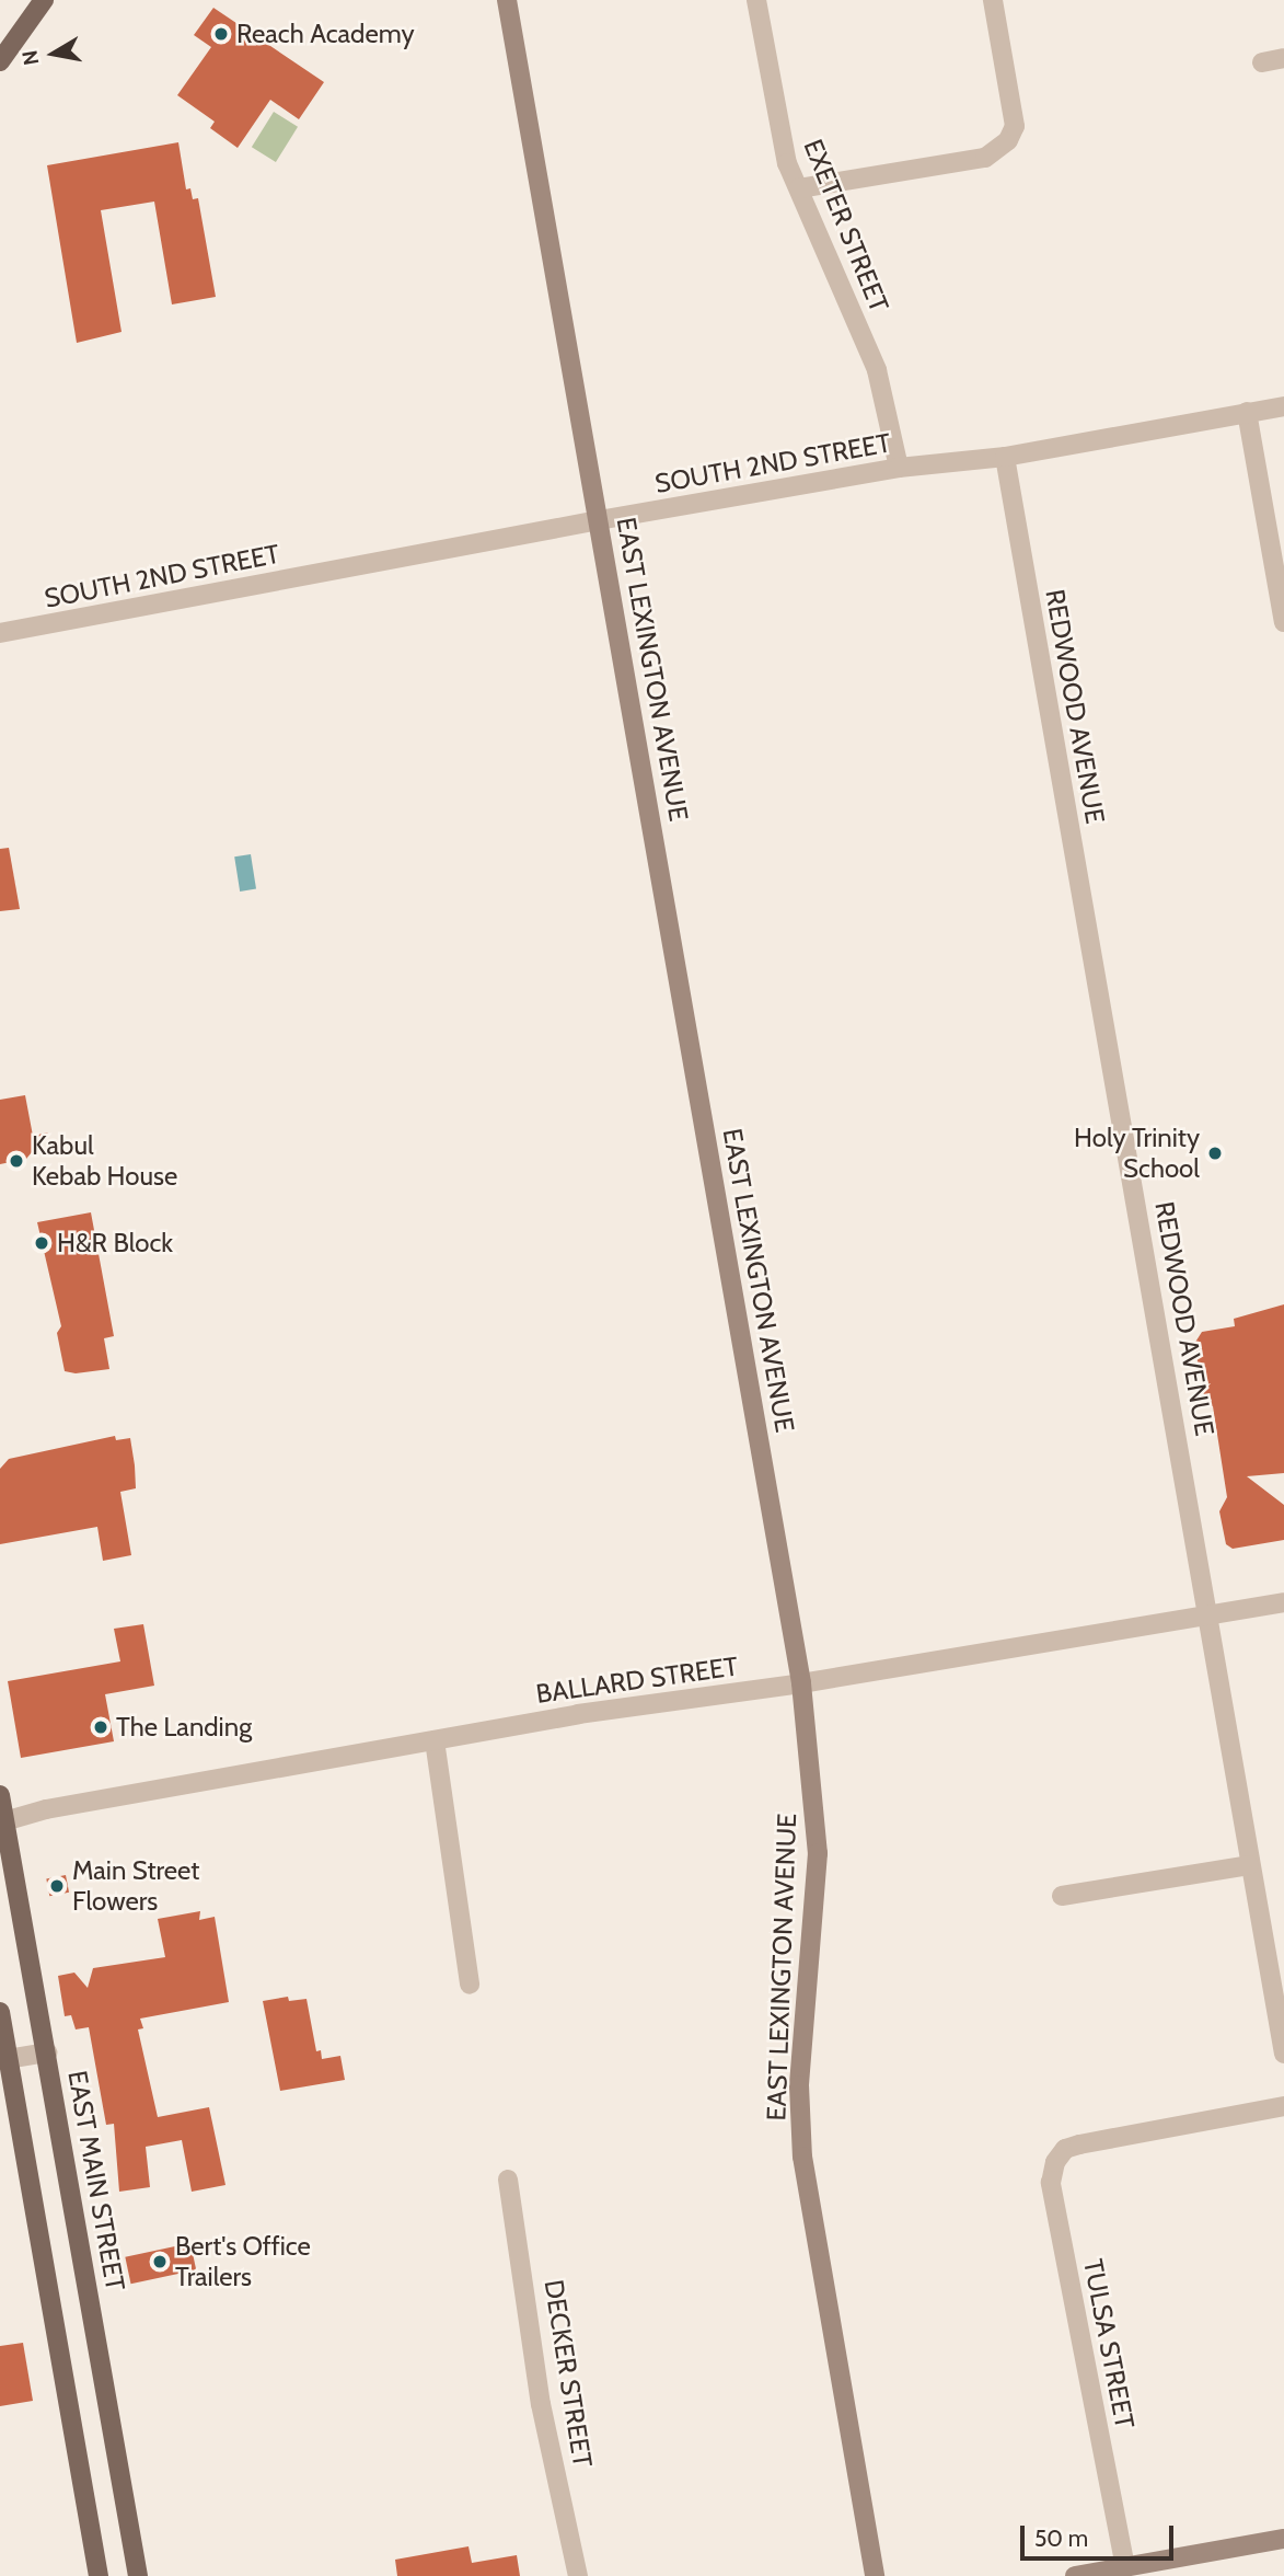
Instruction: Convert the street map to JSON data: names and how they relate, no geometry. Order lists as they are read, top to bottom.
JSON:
{
  "streets": {
    "main road": ["EAST MAIN STREET"],
    "street": [
      "EXETER STREET",
      "SOUTH 2ND STREET",
      "EAST LEXINGTON AVENUE",
      "REDWOOD AVENUE",
      "BALLARD STREET",
      "TULSA STREET",
      "DECKER STREET"
    ]
  },
  "crossings": [
    ["EXETER STREET", "SOUTH 2ND STREET"],
    ["SOUTH 2ND STREET", "EAST LEXINGTON AVENUE"],
    ["SOUTH 2ND STREET", "REDWOOD AVENUE"],
    ["EAST LEXINGTON AVENUE", "BALLARD STREET"],
    ["REDWOOD AVENUE", "BALLARD STREET"],
    ["BALLARD STREET", "EAST MAIN STREET"]
  ],
  "places": [
    "Reach Academy",
    "Holy Trinity School",
    "Kabul Kebab House",
    "H&R Block",
    "The Landing",
    "Main Street Flowers",
    "Bert's Office Trailers"
  ],
  "scale_bar": "50 m",
  "north": "left"
}
